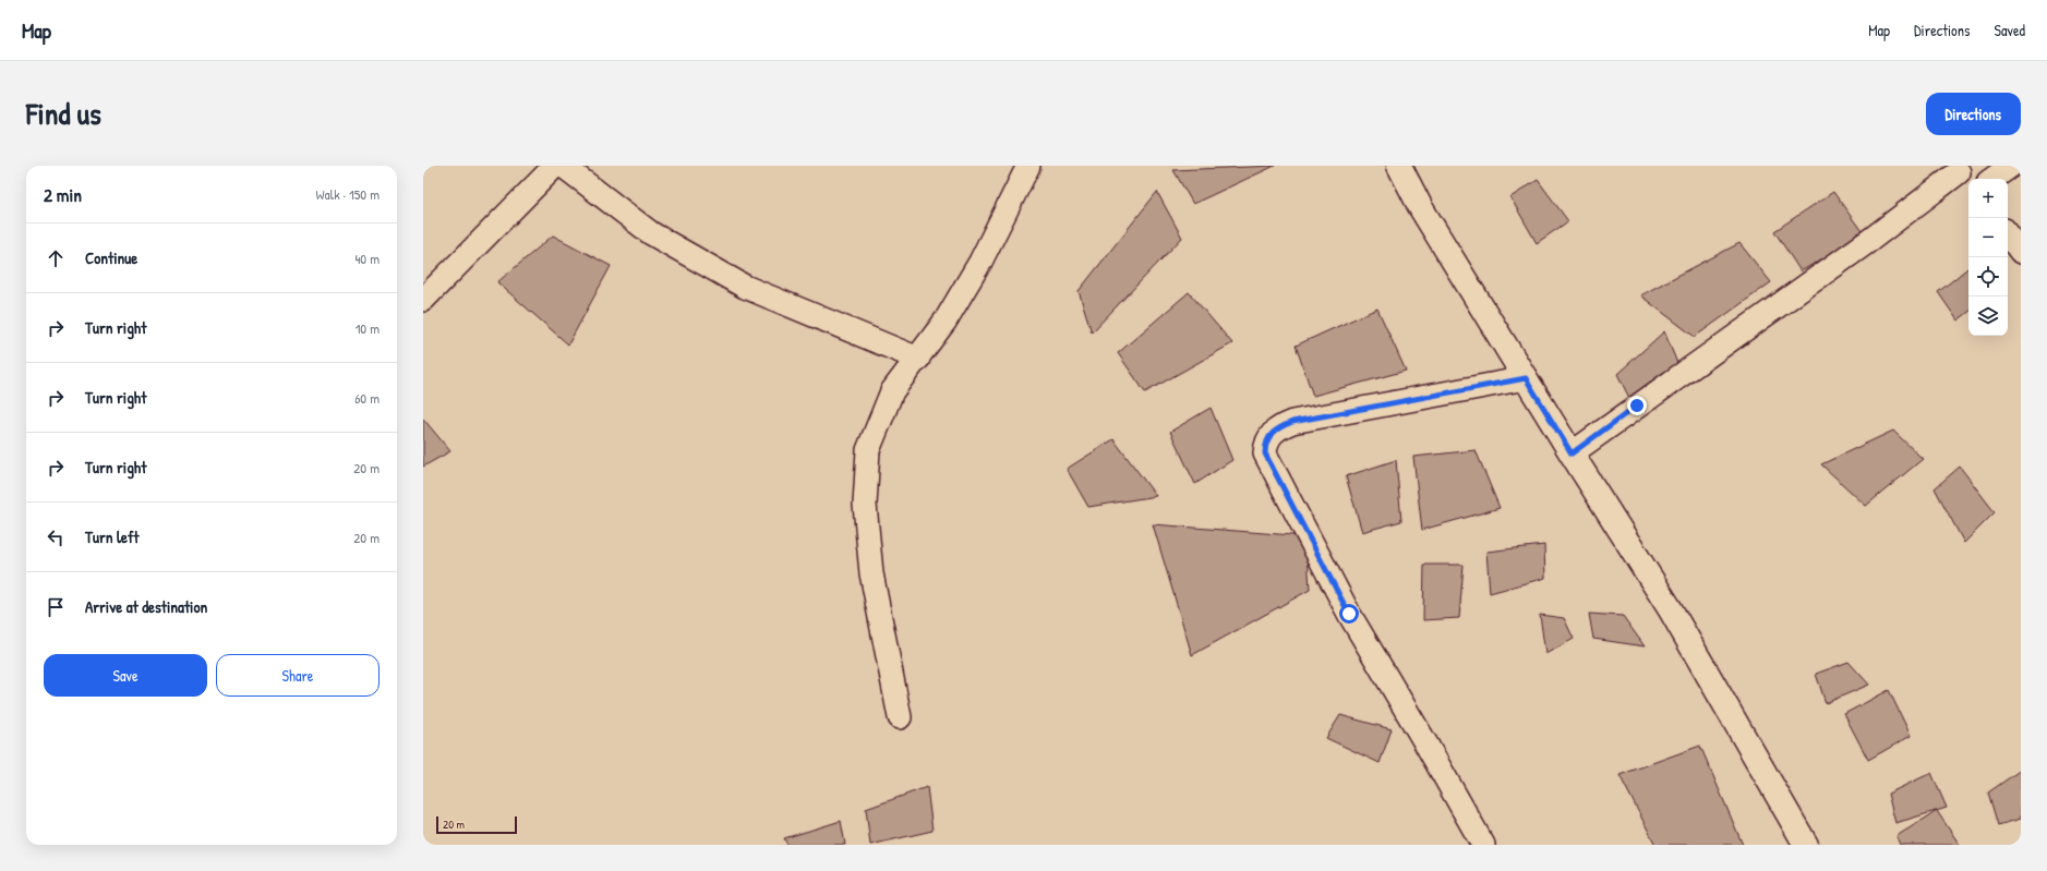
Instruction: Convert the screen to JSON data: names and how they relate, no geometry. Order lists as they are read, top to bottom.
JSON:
{
  "scale_bar": "20 m",
  "page": {
    "header": "Map",
    "nav": ["Map", "Directions", "Saved"],
    "title": "Find us",
    "buttons": [
      "Directions",
      ["Save", "Share"]
    ],
    "heading": ["2 min", "Walk · 150 m"],
    "map_buttons": ["+", "−"],
    "list": [
      ["Continue", "40 m"],
      ["Turn right", "10 m"],
      ["Turn right", "60 m"],
      ["Turn right", "20 m"],
      ["Turn left", "20 m"],
      "Arrive at destination"
    ],
    "scale": "20 m"
  }
}
